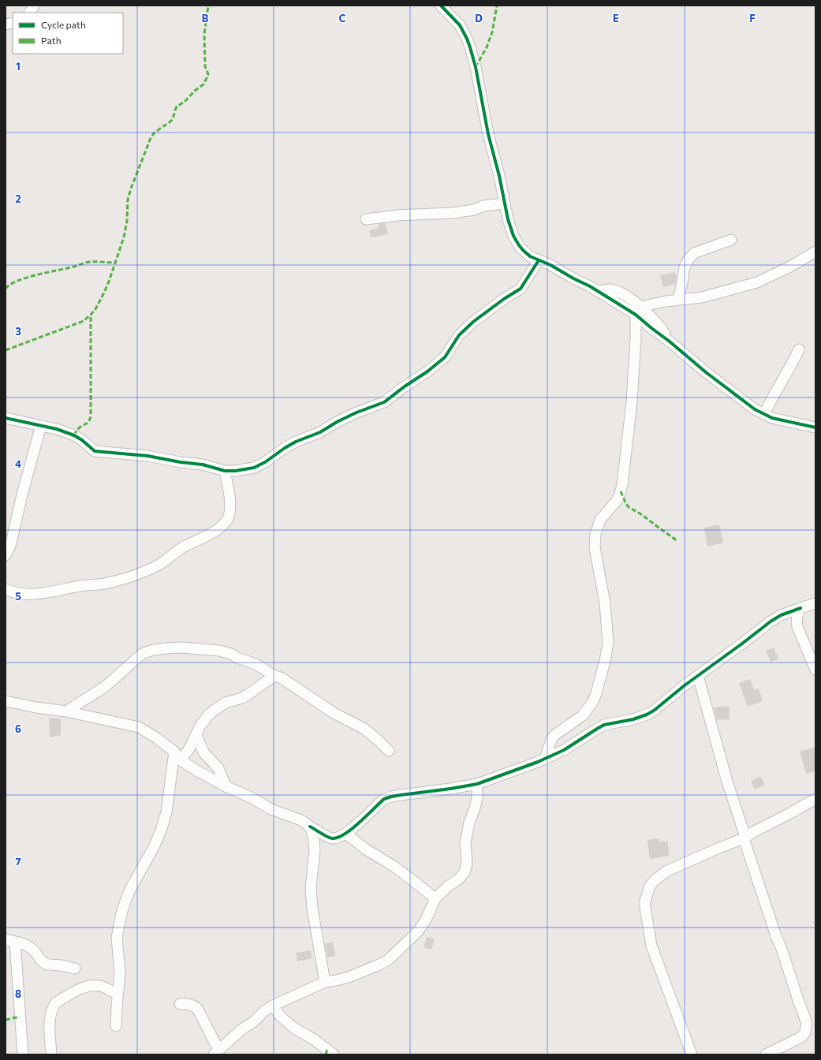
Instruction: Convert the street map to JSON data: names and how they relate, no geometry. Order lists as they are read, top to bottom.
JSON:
{
  "legend": ["Cycle path", "Path"],
  "grid": {
    "columns": [
      "B",
      "C",
      "D",
      "E",
      "F"
    ],
    "rows": [
      "1",
      "2",
      "3",
      "4",
      "5",
      "6",
      "7",
      "8"
    ]
  }
}
